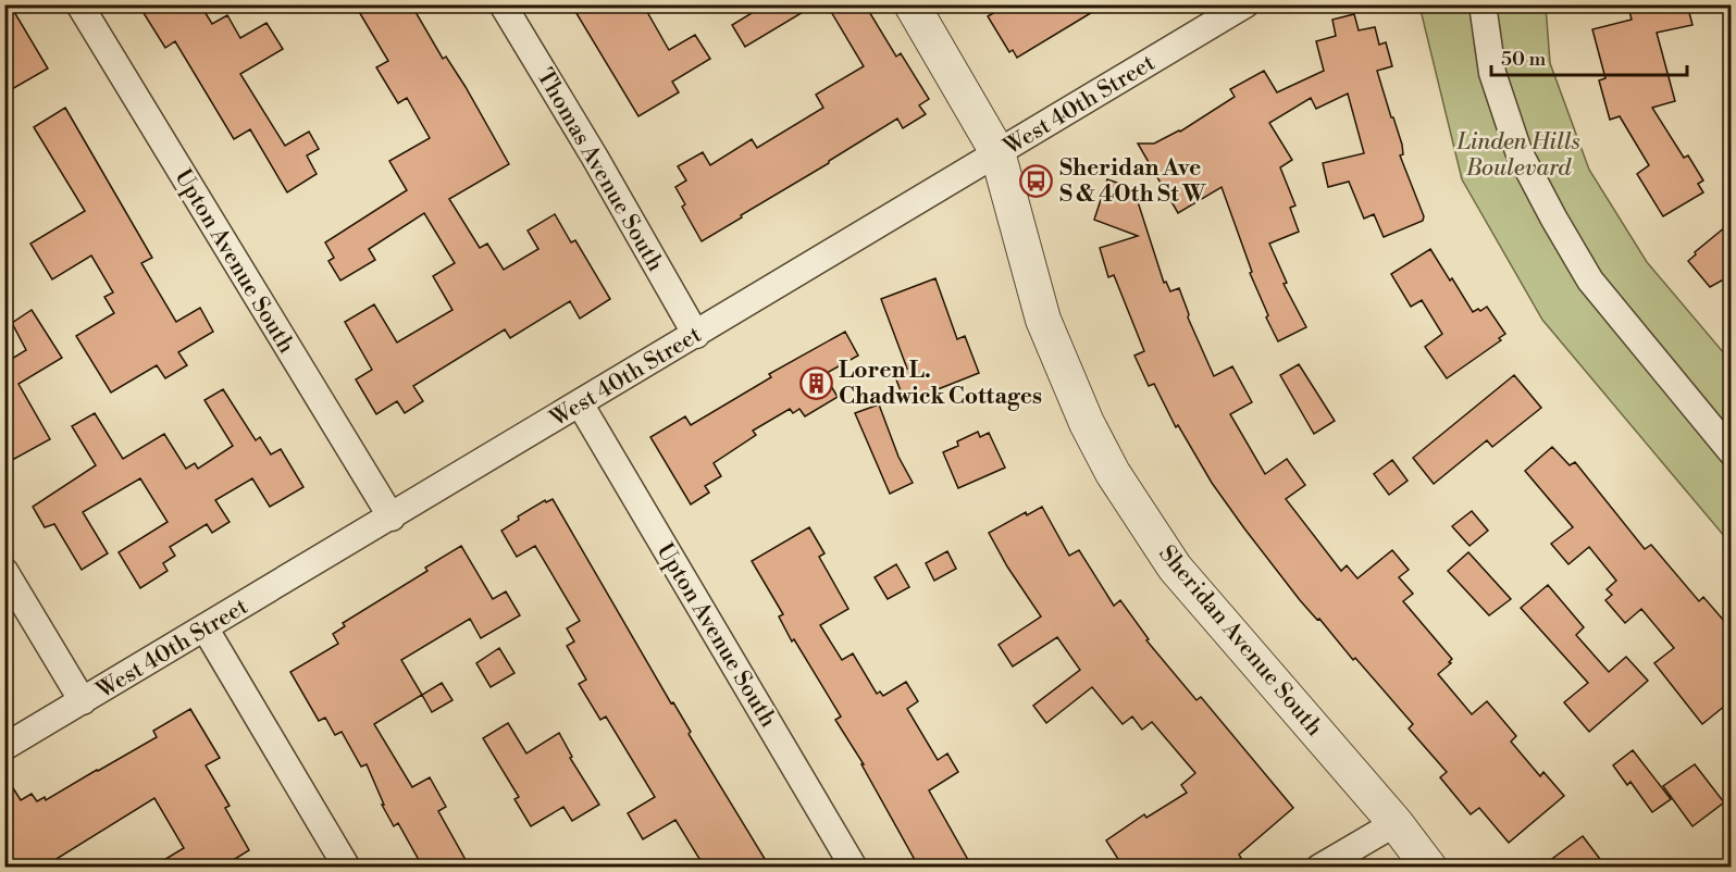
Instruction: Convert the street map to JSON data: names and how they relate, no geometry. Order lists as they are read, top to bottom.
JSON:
{
  "streets": {
    "street": [
      "West 40th Street",
      "Thomas Avenue South",
      "Upton Avenue South",
      "Sheridan Avenue South"
    ]
  },
  "crossings": [
    ["West 40th Street", "Thomas Avenue South"],
    ["West 40th Street", "Upton Avenue South"],
    ["West 40th Street", "Sheridan Avenue South"]
  ],
  "parks": ["Linden Hills Boulevard"],
  "places": {
    "bus stop": ["Sheridan Ave S & 40th St W"],
    "building": ["Loren L. Chadwick Cottages"]
  },
  "scale_bar": "50 m"
}
